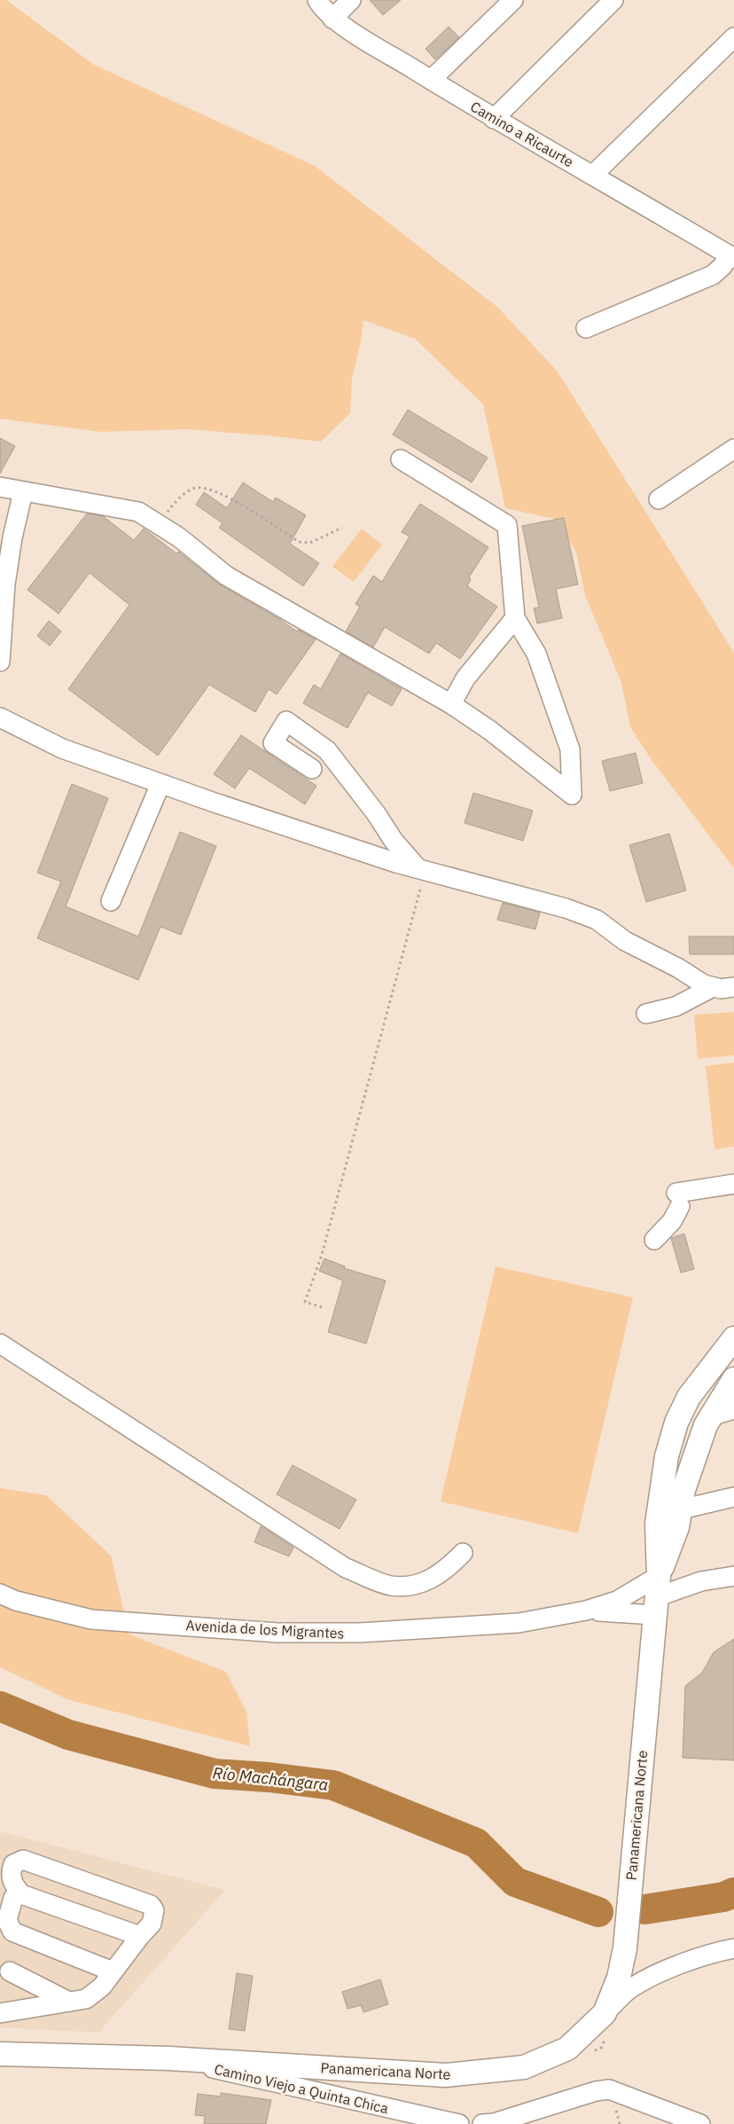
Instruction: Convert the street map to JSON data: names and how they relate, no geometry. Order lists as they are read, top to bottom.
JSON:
{
  "streets": {
    "main road": ["Panamericana Norte"],
    "street": ["Camino a Ricaurte", "Avenida de los Migrantes", "Camino Viejo a Quinta Chica"]
  },
  "crossings": [
    ["Panamericana Norte", "Camino Viejo a Quinta Chica"]
  ],
  "water": ["Río Machángara"]
}
